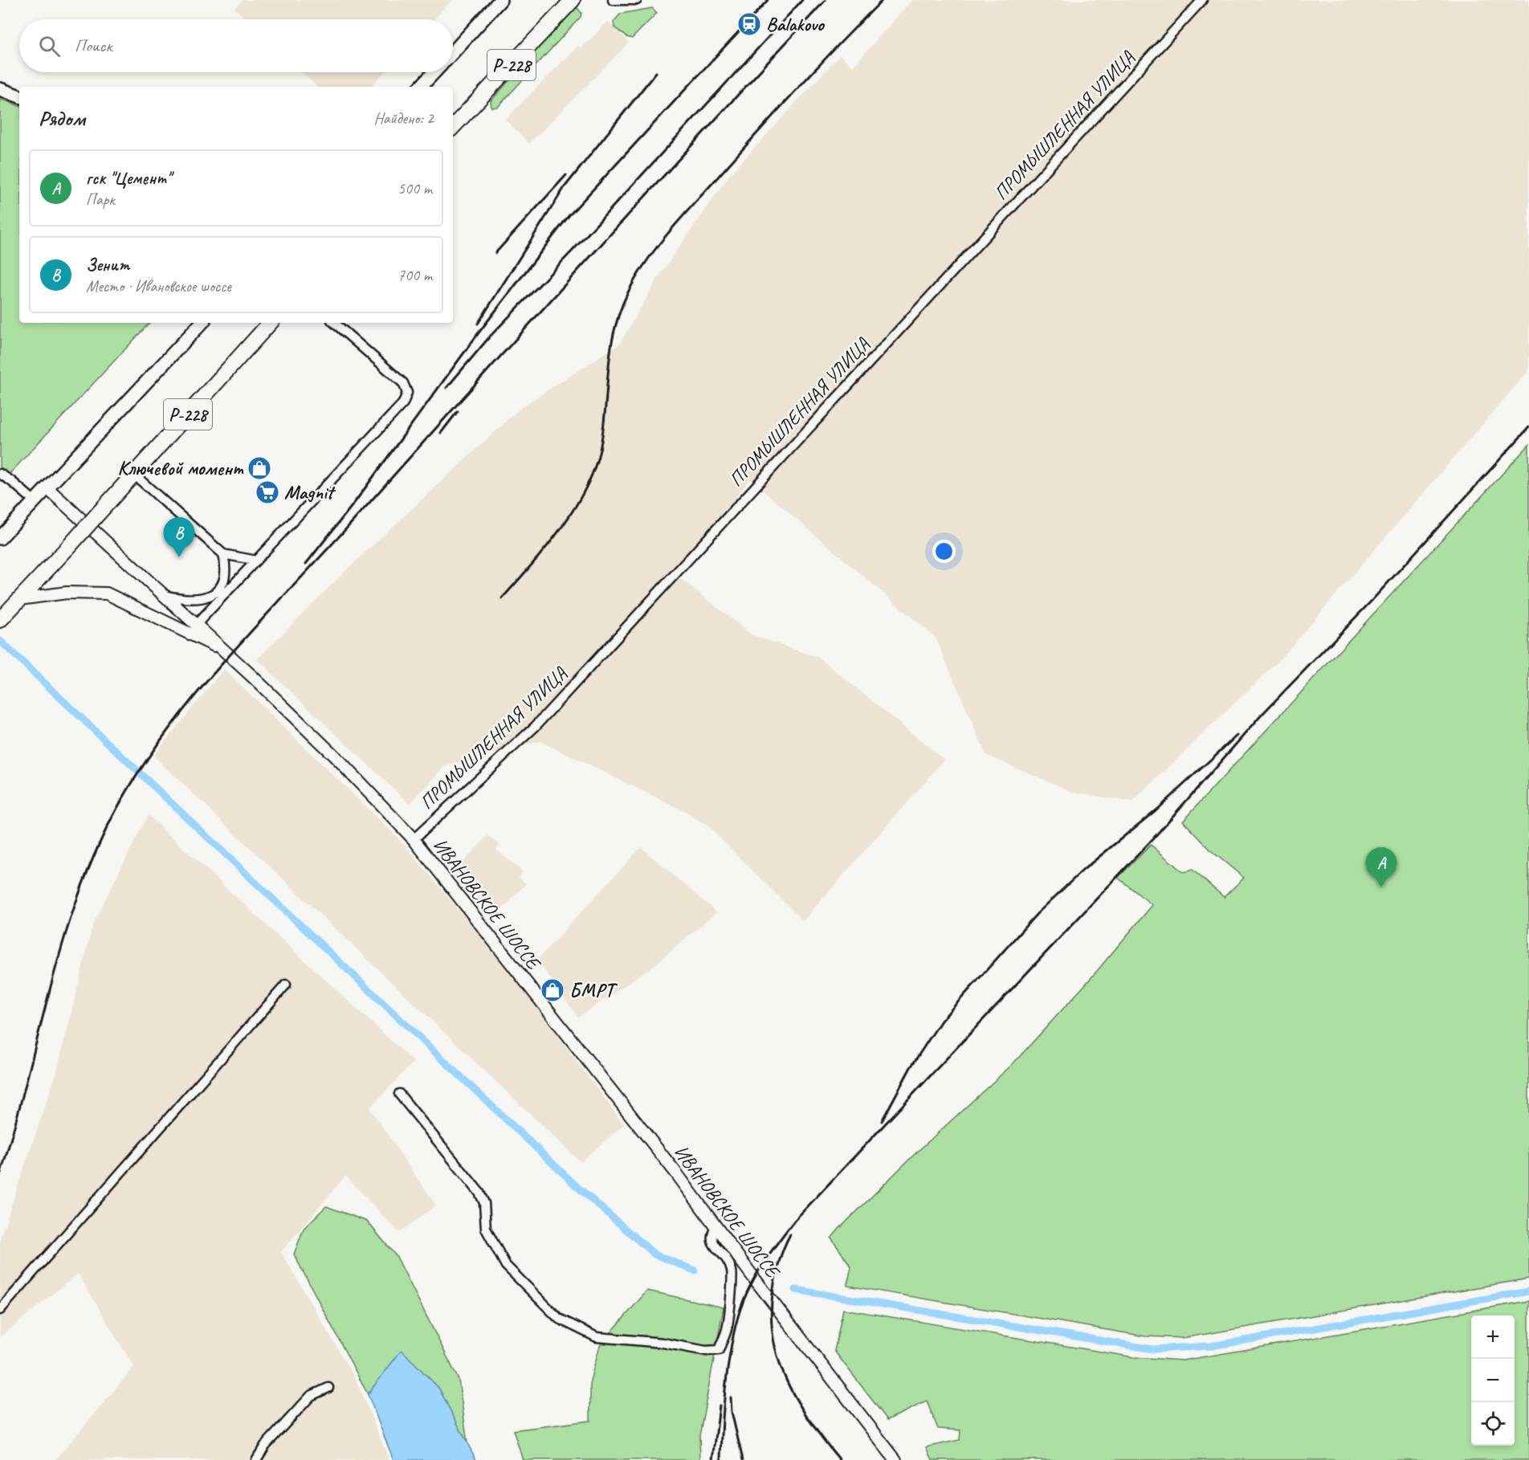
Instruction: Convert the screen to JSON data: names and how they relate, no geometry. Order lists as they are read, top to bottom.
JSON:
{
  "streets": {
    "highway": ["Р-228"],
    "street": ["ПРОМЫШЛЕННАЯ УЛИЦА", "ИВАНОВСКОЕ ШОССЕ"]
  },
  "crossings": [
    ["ПРОМЫШЛЕННАЯ УЛИЦА", "ИВАНОВСКОЕ ШОССЕ"]
  ],
  "places": {
    "station": ["Balakovo"],
    "shop": ["Ключевой момент", "БМРТ"],
    "supermarket": ["Magnit"]
  },
  "page": {
    "search": "Поиск",
    "heading": ["Рядом", "Найдено: 2"],
    "list": [
      {
        "mark": "A",
        "name": "гск \"Цемент\"",
        "note": "Парк",
        "value": "500 m"
      },
      {
        "mark": "B",
        "name": "Зенит",
        "note": "Место · Ивановское шоссе",
        "value": "700 m"
      }
    ],
    "pins": ["B", "A"],
    "map_buttons": ["+", "−"]
  }
}
